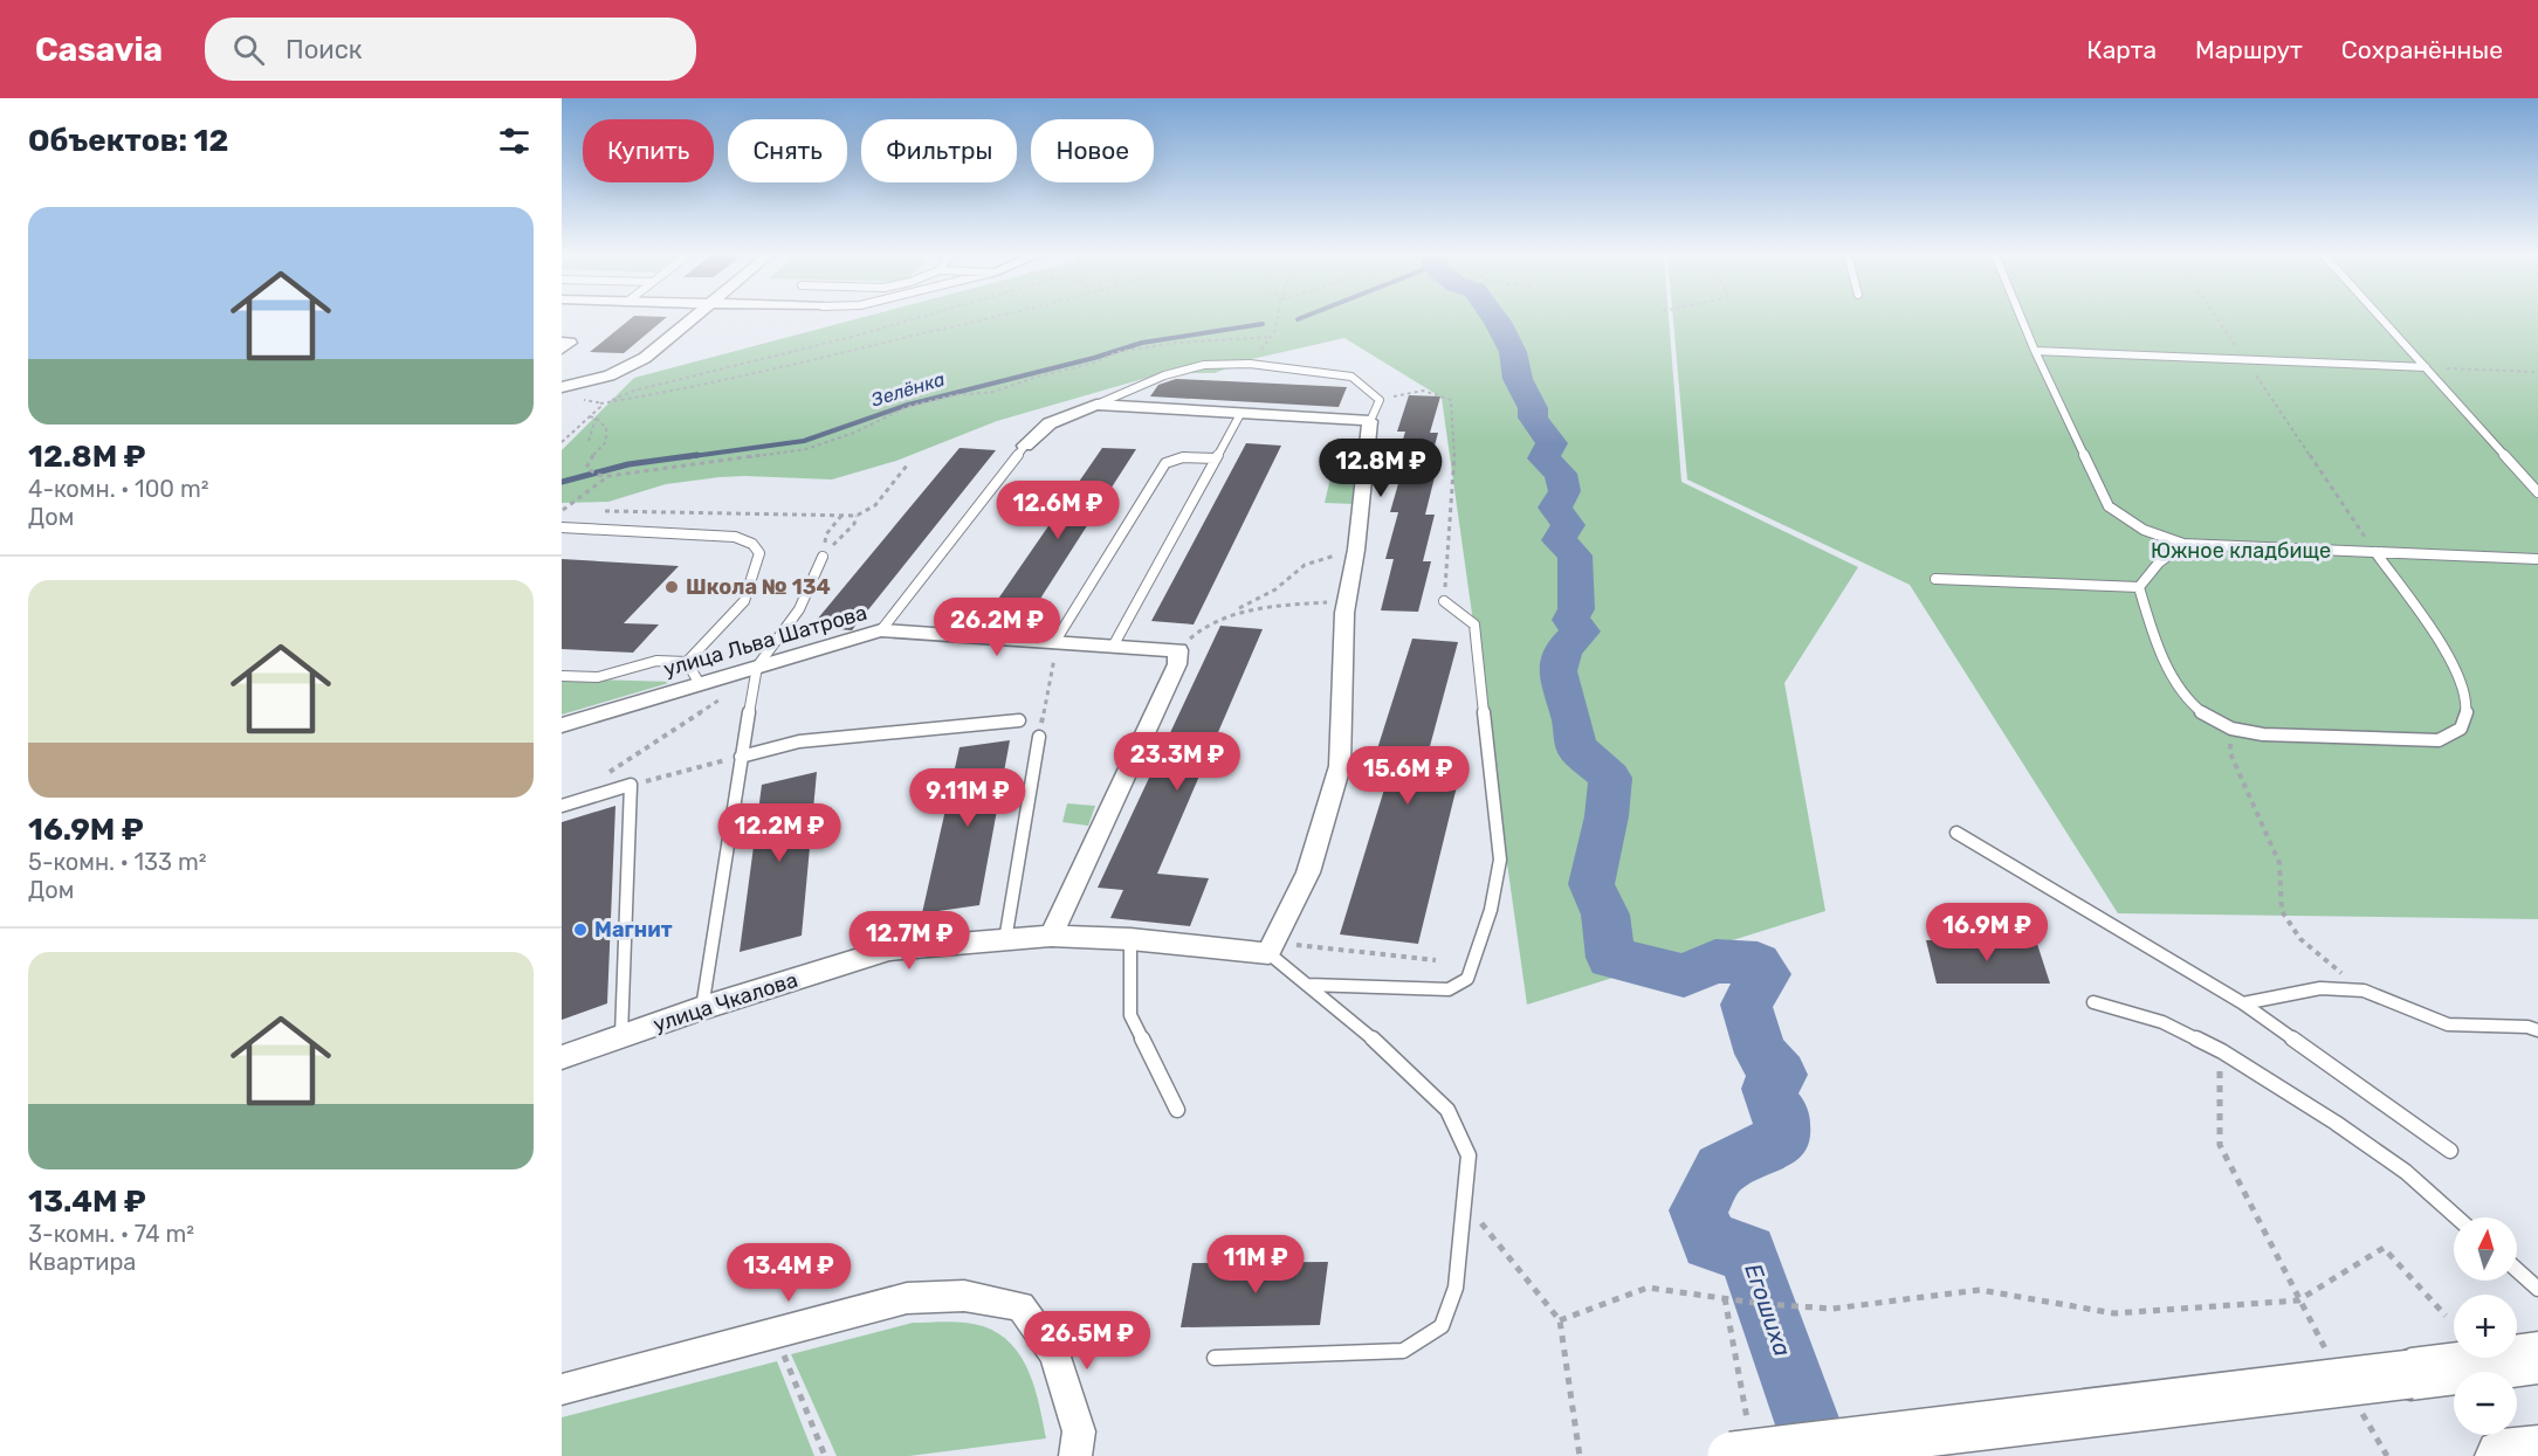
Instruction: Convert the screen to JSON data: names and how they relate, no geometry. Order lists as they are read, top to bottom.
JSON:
{
  "streets": {
    "street": ["улица Льва Шатрова", "улица Чкалова"]
  },
  "water": ["Зелёнка", "Егошиха"],
  "parks": ["Южное кладбище"],
  "places": ["Школа № 134", "Магнит"],
  "north": "top",
  "page": {
    "header": "Casavia",
    "search": "Поиск",
    "nav": ["Карта", "Маршрут", "Сохранённые"],
    "heading": "Объектов: 12",
    "chip": [
      "Купить",
      "Снять",
      "Фильтры",
      "Новое"
    ],
    "list": [
      {
        "name": "12.8M ₽",
        "note": "4-комн. · 100 m² · Дом"
      },
      {
        "name": "16.9M ₽",
        "note": "5-комн. · 133 m² · Дом"
      },
      {
        "name": "13.4M ₽",
        "note": "3-комн. · 74 m² · Квартира"
      }
    ],
    "price": [
      "12.8M ₽",
      "12.6M ₽",
      "26.2M ₽",
      "23.3M ₽",
      "15.6M ₽",
      "9.11M ₽",
      "12.2M ₽",
      "16.9M ₽",
      "12.7M ₽",
      "11M ₽",
      "13.4M ₽",
      "26.5M ₽"
    ],
    "map_buttons": ["+", "−"]
  }
}
